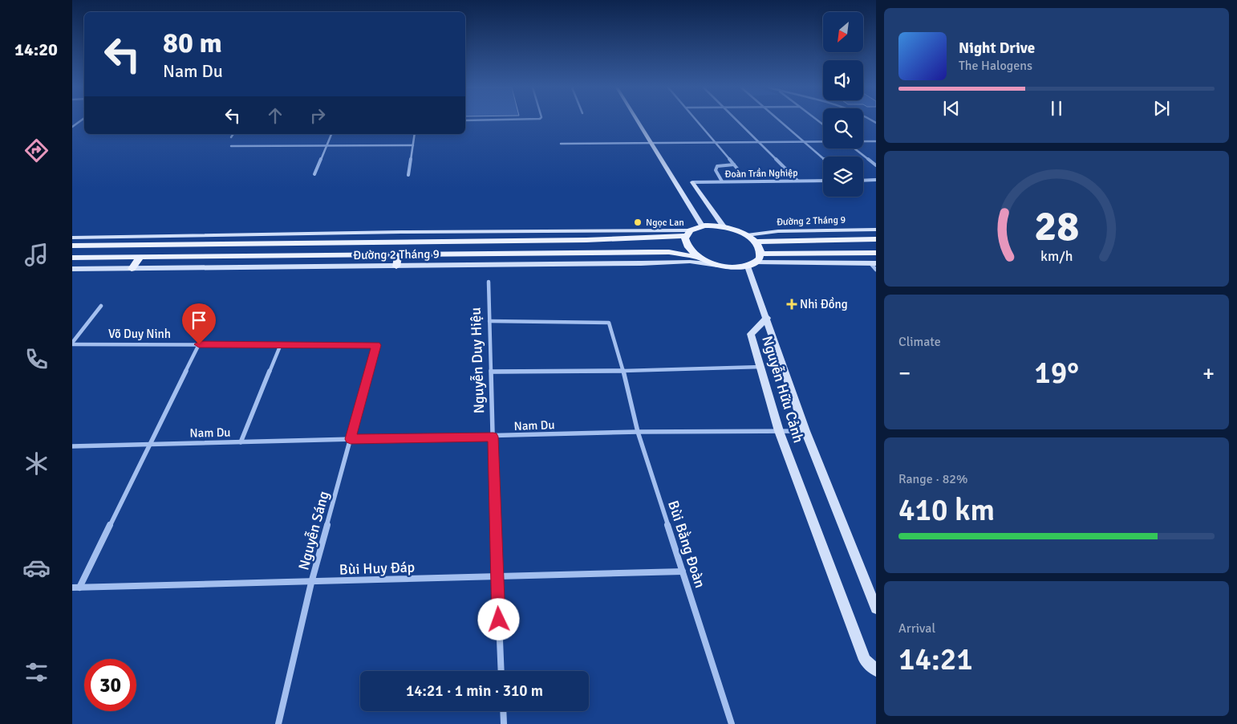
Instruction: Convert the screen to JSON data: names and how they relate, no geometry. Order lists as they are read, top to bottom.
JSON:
{
  "streets": {
    "main road": ["Đường 2 Tháng 9", "Nguyễn Hữu Cảnh"],
    "street": [
      "Đoàn Trần Nghiệp",
      "Võ Duy Ninh",
      "Nguyễn Duy Hiệu",
      "Nam Du",
      "Nguyễn Sáng",
      "Bùi Bằng Đoàn",
      "Bùi Huy Đáp"
    ]
  },
  "crossings": [
    ["Võ Duy Ninh", "Nguyễn Sáng"],
    ["Nguyễn Duy Hiệu", "Nam Du"],
    ["Nguyễn Duy Hiệu", "Bùi Bằng Đoàn"],
    ["Nguyễn Duy Hiệu", "Bùi Huy Đáp"],
    ["Nguyễn Hữu Cảnh", "Nam Du"],
    ["Nam Du", "Nguyễn Sáng"],
    ["Nam Du", "Bùi Bằng Đoàn"],
    ["Nguyễn Sáng", "Bùi Huy Đáp"],
    ["Bùi Bằng Đoàn", "Bùi Huy Đáp"]
  ],
  "places": {
    "other": ["Ngọc Lan"],
    "health": ["Nhi Đồng"]
  },
  "north": "bottom left",
  "page": {
    "tabs": "14:20",
    "turn": ["80 m", "Nam Du"],
    "song": ["Night Drive", "The Halogens"],
    "tile": [
      "Climate",
      ["Range · 82%", "410 km"],
      ["Arrival", "14:21"]
    ],
    "heat": ["−", "19°", "+"],
    "limit": "30",
    "trip": "14:21 · 1 min · 310 m",
    "gauge": ["28", "km/h"]
  }
}
